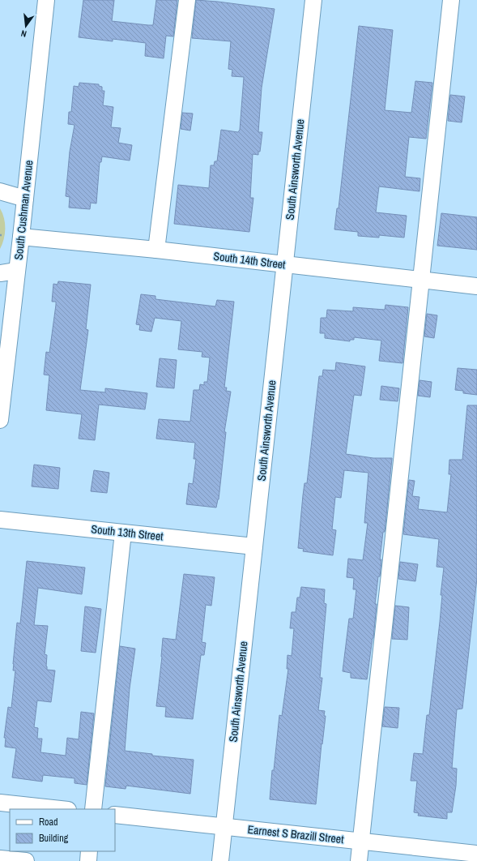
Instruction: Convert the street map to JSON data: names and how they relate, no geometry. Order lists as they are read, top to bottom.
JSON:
{
  "streets": {
    "street": [
      "South Ainsworth Avenue",
      "South Cushman Avenue",
      "South 14th Street",
      "South 13th Street",
      "Earnest S Brazill Street"
    ]
  },
  "crossings": [
    ["South Ainsworth Avenue", "South 14th Street"],
    ["South Ainsworth Avenue", "South 13th Street"],
    ["South Ainsworth Avenue", "Earnest S Brazill Street"],
    ["South Cushman Avenue", "South 14th Street"]
  ],
  "legend": ["Road", "Building"],
  "north": "bottom"
}
